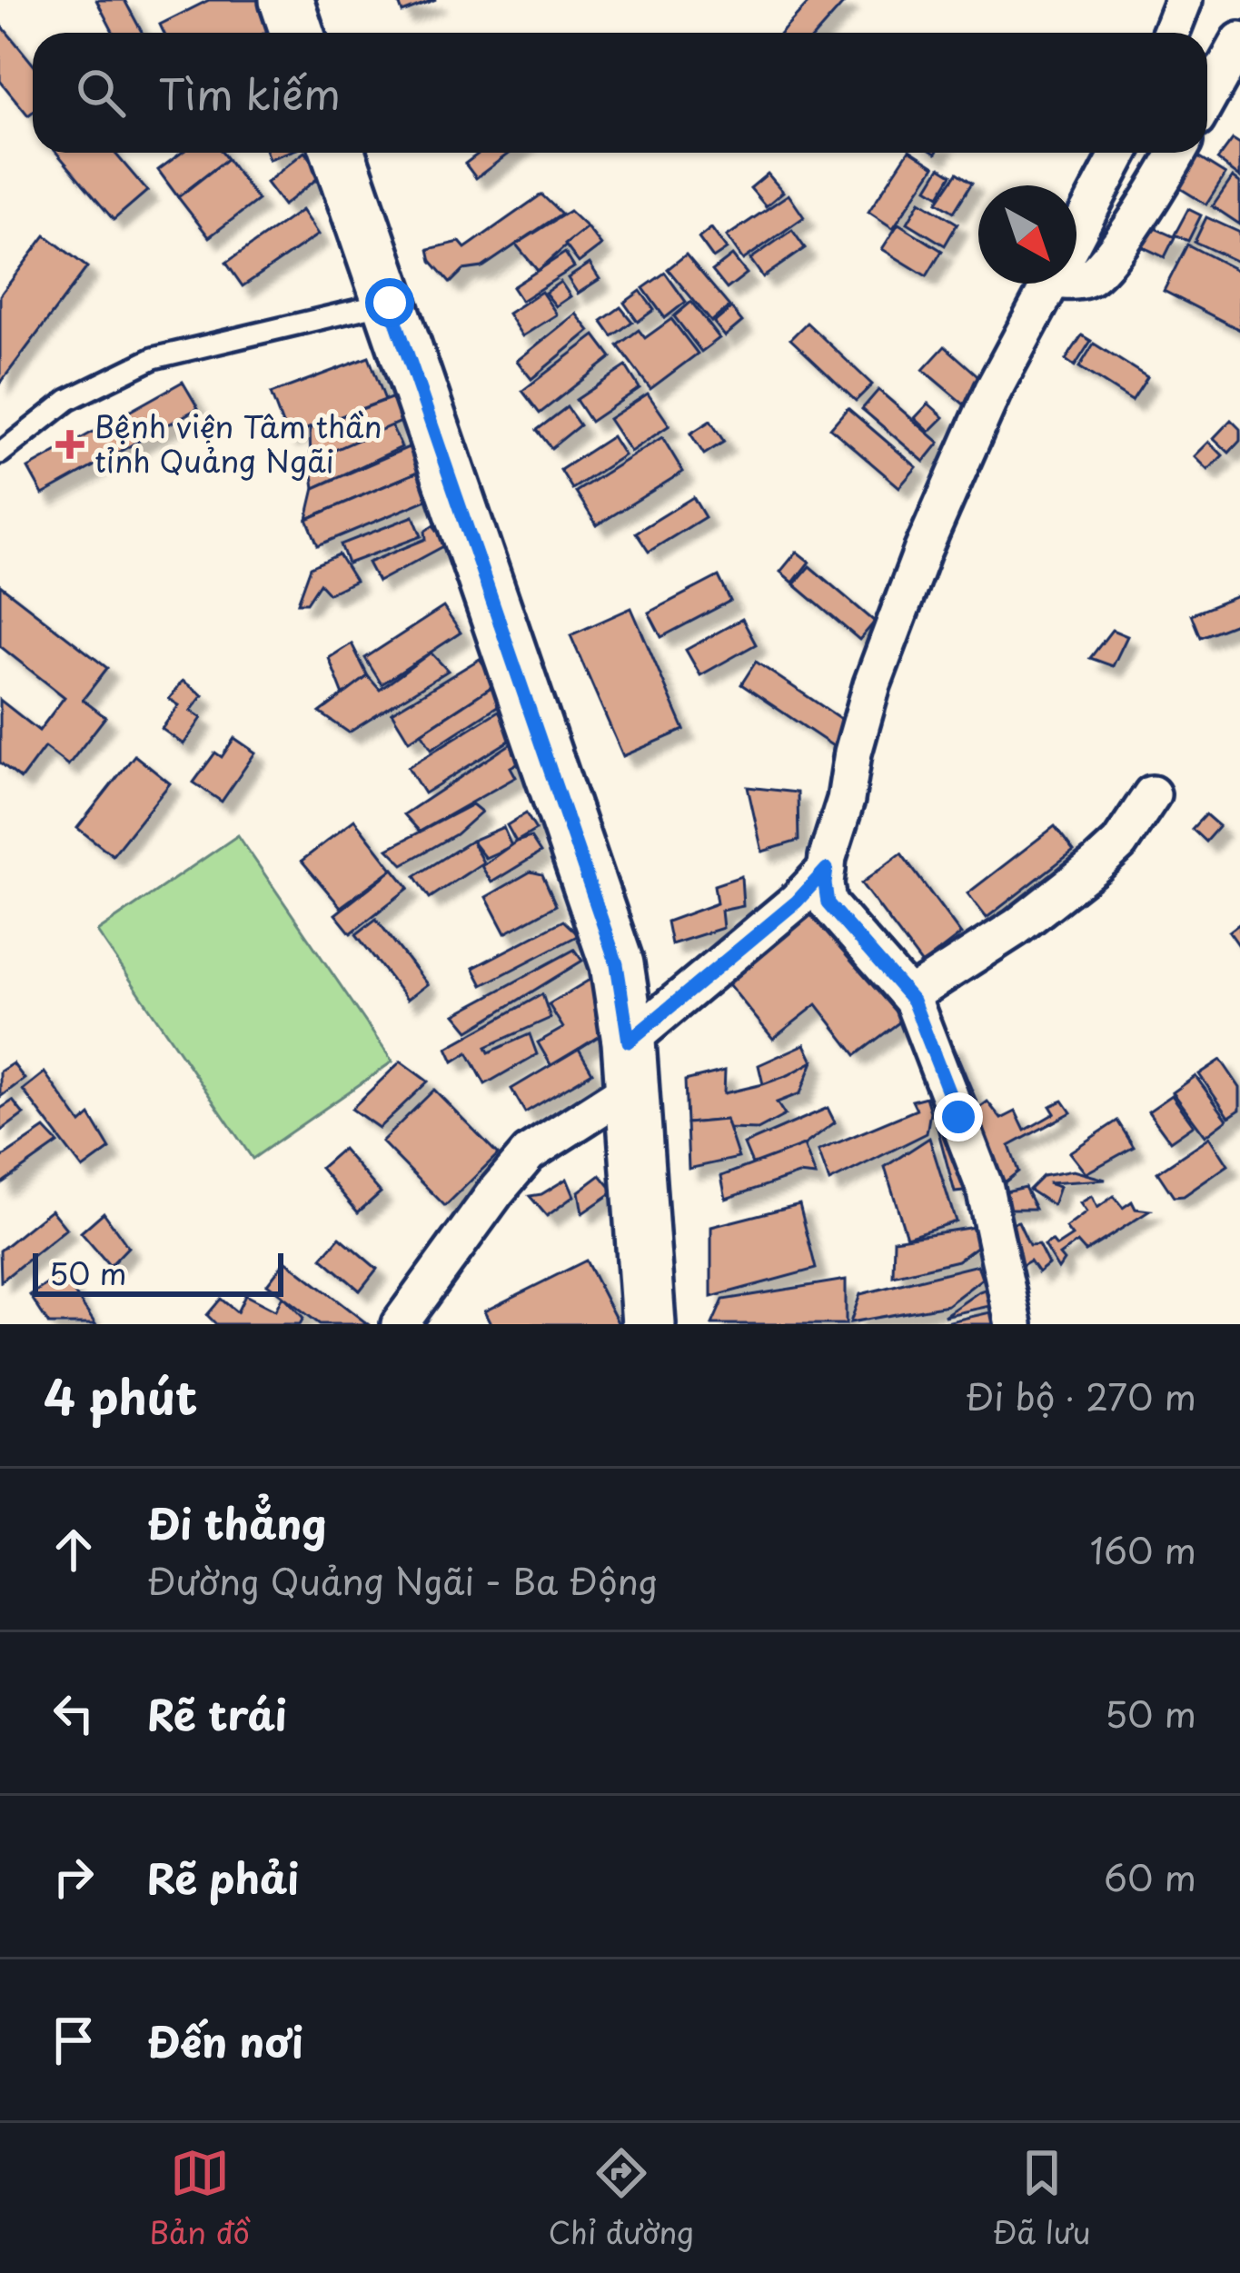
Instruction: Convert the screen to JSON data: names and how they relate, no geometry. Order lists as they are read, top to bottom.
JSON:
{
  "places": {
    "health": ["Bệnh viện Tâm thần tỉnh Quảng Ngãi"]
  },
  "scale_bar": "50 m",
  "north": "bottom right",
  "page": {
    "search": "Tìm kiếm",
    "scale": "50 m",
    "heading": ["4 phút", "Đi bộ · 270 m"],
    "list": [
      ["Đi thẳng", "Đường Quảng Ngãi - Ba Động", "160 m"],
      ["Rẽ trái", "50 m"],
      ["Rẽ phải", "60 m"],
      "Đến nơi"
    ],
    "nav": ["Bản đồ", "Chỉ đường", "Đã lưu"]
  }
}
